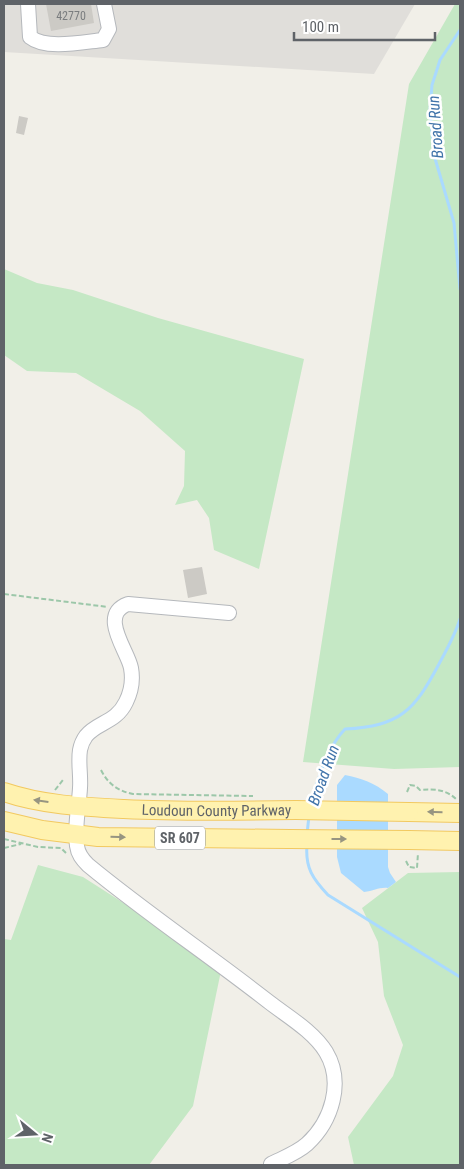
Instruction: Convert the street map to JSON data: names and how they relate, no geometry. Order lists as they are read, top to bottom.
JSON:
{
  "streets": {
    "main road": ["Loudoun County Parkway", "SR 607"]
  },
  "water": ["Broad Run"],
  "house_numbers": ["42770"],
  "scale_bar": "100 m",
  "north": "right"
}
